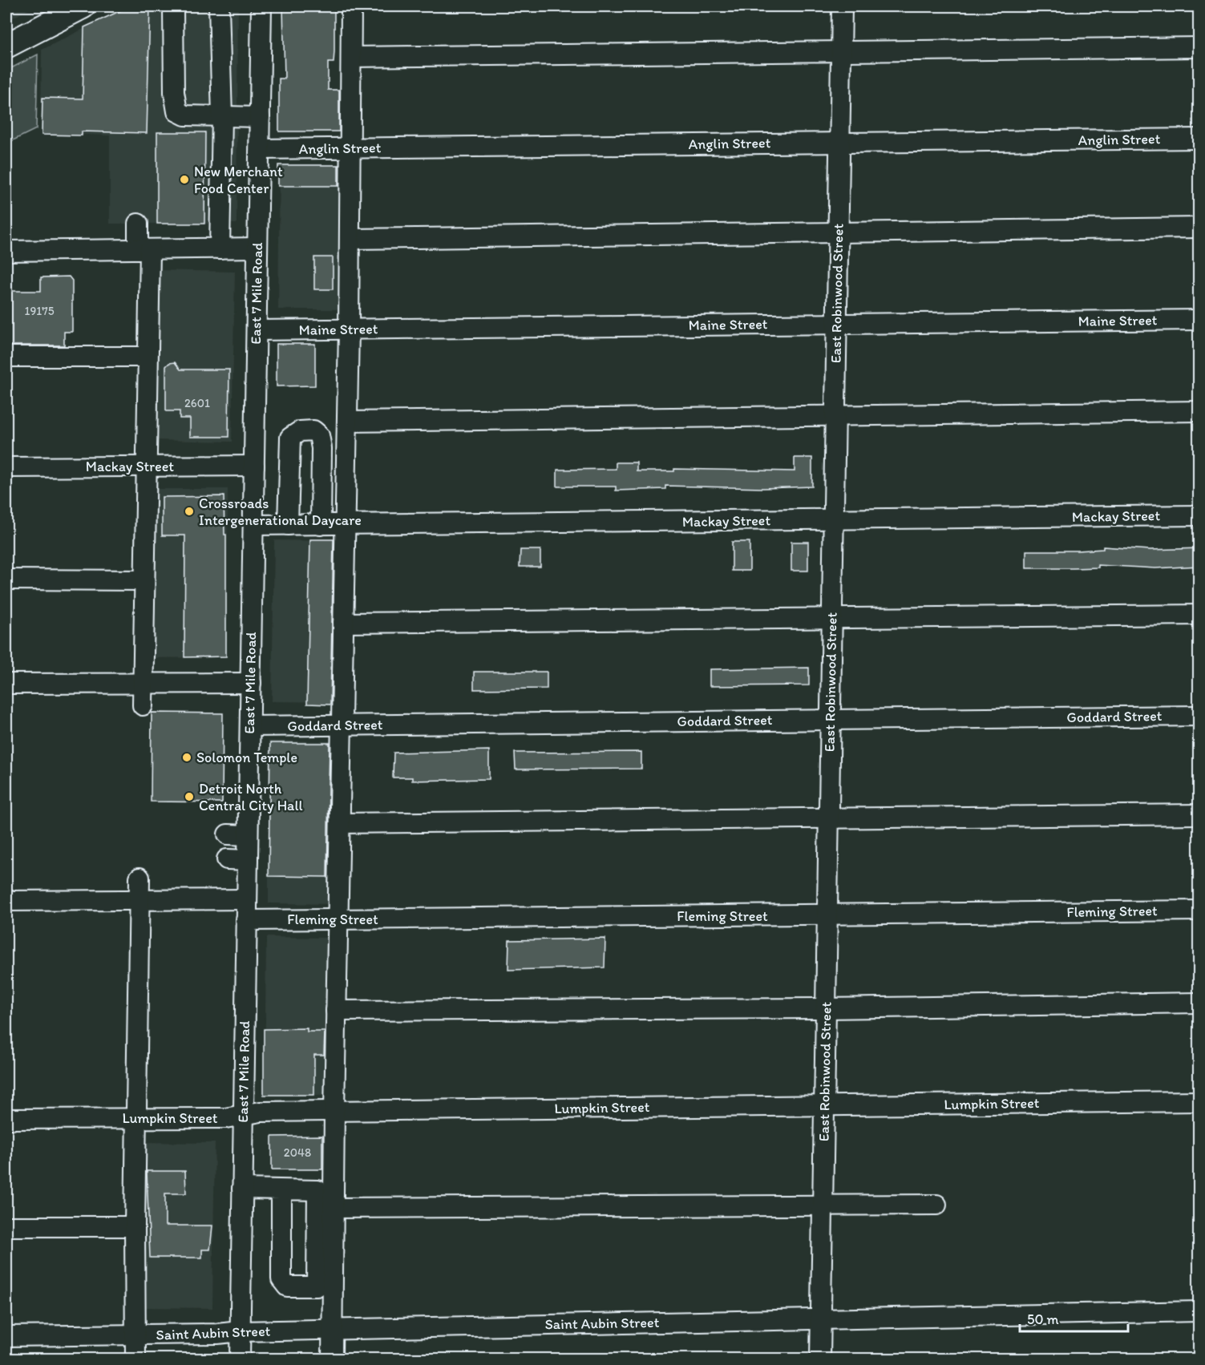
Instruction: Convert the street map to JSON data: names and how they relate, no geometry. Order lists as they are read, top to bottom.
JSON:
{
  "streets": {
    "street": [
      "Anglin Street",
      "East 7 Mile Road",
      "East Robinwood Street",
      "Maine Street",
      "Mackay Street",
      "Goddard Street",
      "Fleming Street",
      "Lumpkin Street",
      "Saint Aubin Street"
    ]
  },
  "crossings": [
    ["Anglin Street", "East 7 Mile Road"],
    ["Anglin Street", "East Robinwood Street"],
    ["East 7 Mile Road", "Maine Street"],
    ["East 7 Mile Road", "Mackay Street"],
    ["East 7 Mile Road", "Goddard Street"],
    ["East 7 Mile Road", "Fleming Street"],
    ["East 7 Mile Road", "Lumpkin Street"],
    ["East 7 Mile Road", "Saint Aubin Street"],
    ["East Robinwood Street", "Maine Street"],
    ["East Robinwood Street", "Mackay Street"],
    ["East Robinwood Street", "Goddard Street"],
    ["East Robinwood Street", "Fleming Street"],
    ["East Robinwood Street", "Lumpkin Street"],
    ["East Robinwood Street", "Saint Aubin Street"]
  ],
  "places": [
    "New Merchant Food Center",
    "Crossroads Intergenerational Daycare",
    "Solomon Temple",
    "Detroit North Central City Hall"
  ],
  "house_numbers": ["19175", "2601", "2048"],
  "scale_bar": "50 m"
}
